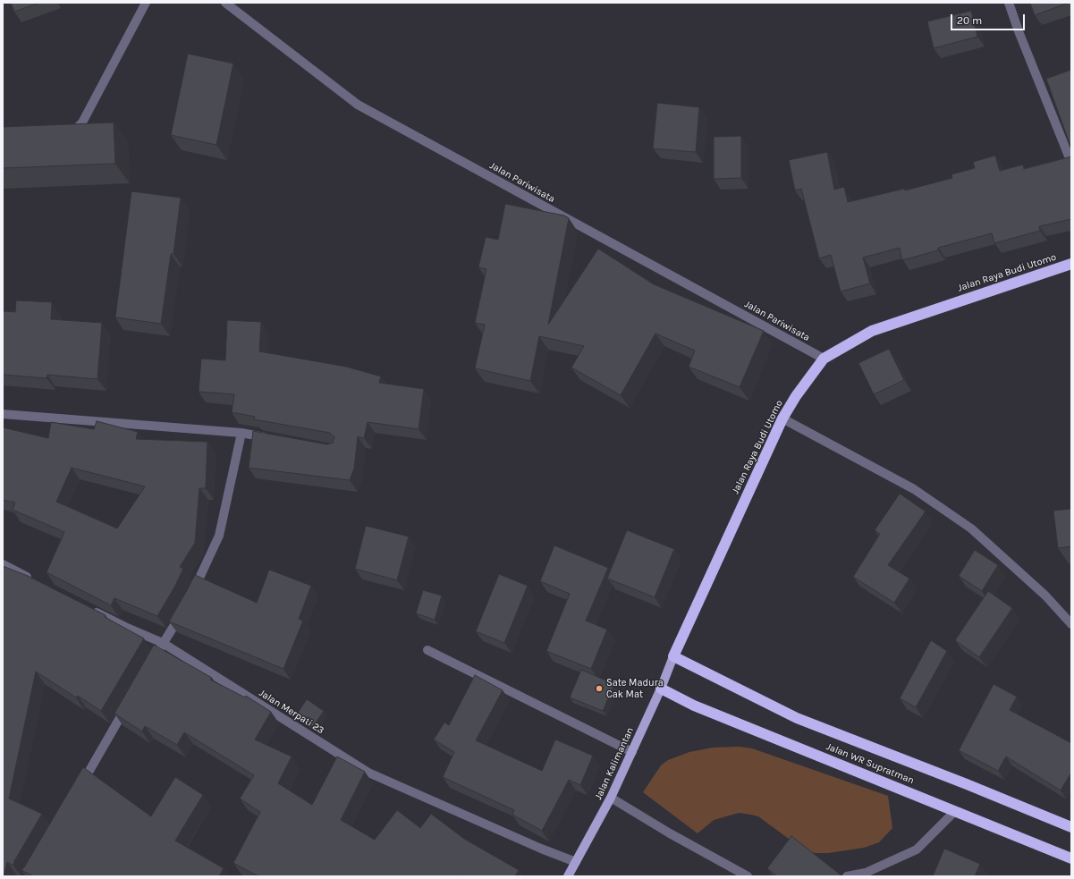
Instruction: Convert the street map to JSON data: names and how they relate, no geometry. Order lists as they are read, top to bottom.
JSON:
{
  "streets": {
    "highway": ["Jalan Raya Budi Utomo", "Jalan WR Supratman"],
    "main road": ["Jalan Kalimantan"],
    "street": ["Jalan Pariwisata", "Jalan Merpati 23"]
  },
  "crossings": [
    ["Jalan Pariwisata", "Jalan Raya Budi Utomo"],
    ["Jalan Raya Budi Utomo", "Jalan Kalimantan"],
    ["Jalan Raya Budi Utomo", "Jalan WR Supratman"],
    ["Jalan Merpati 23", "Jalan Kalimantan"],
    ["Jalan Kalimantan", "Jalan WR Supratman"]
  ],
  "places": ["Sate Madura Cak Mat"],
  "scale_bar": "20 m"
}
